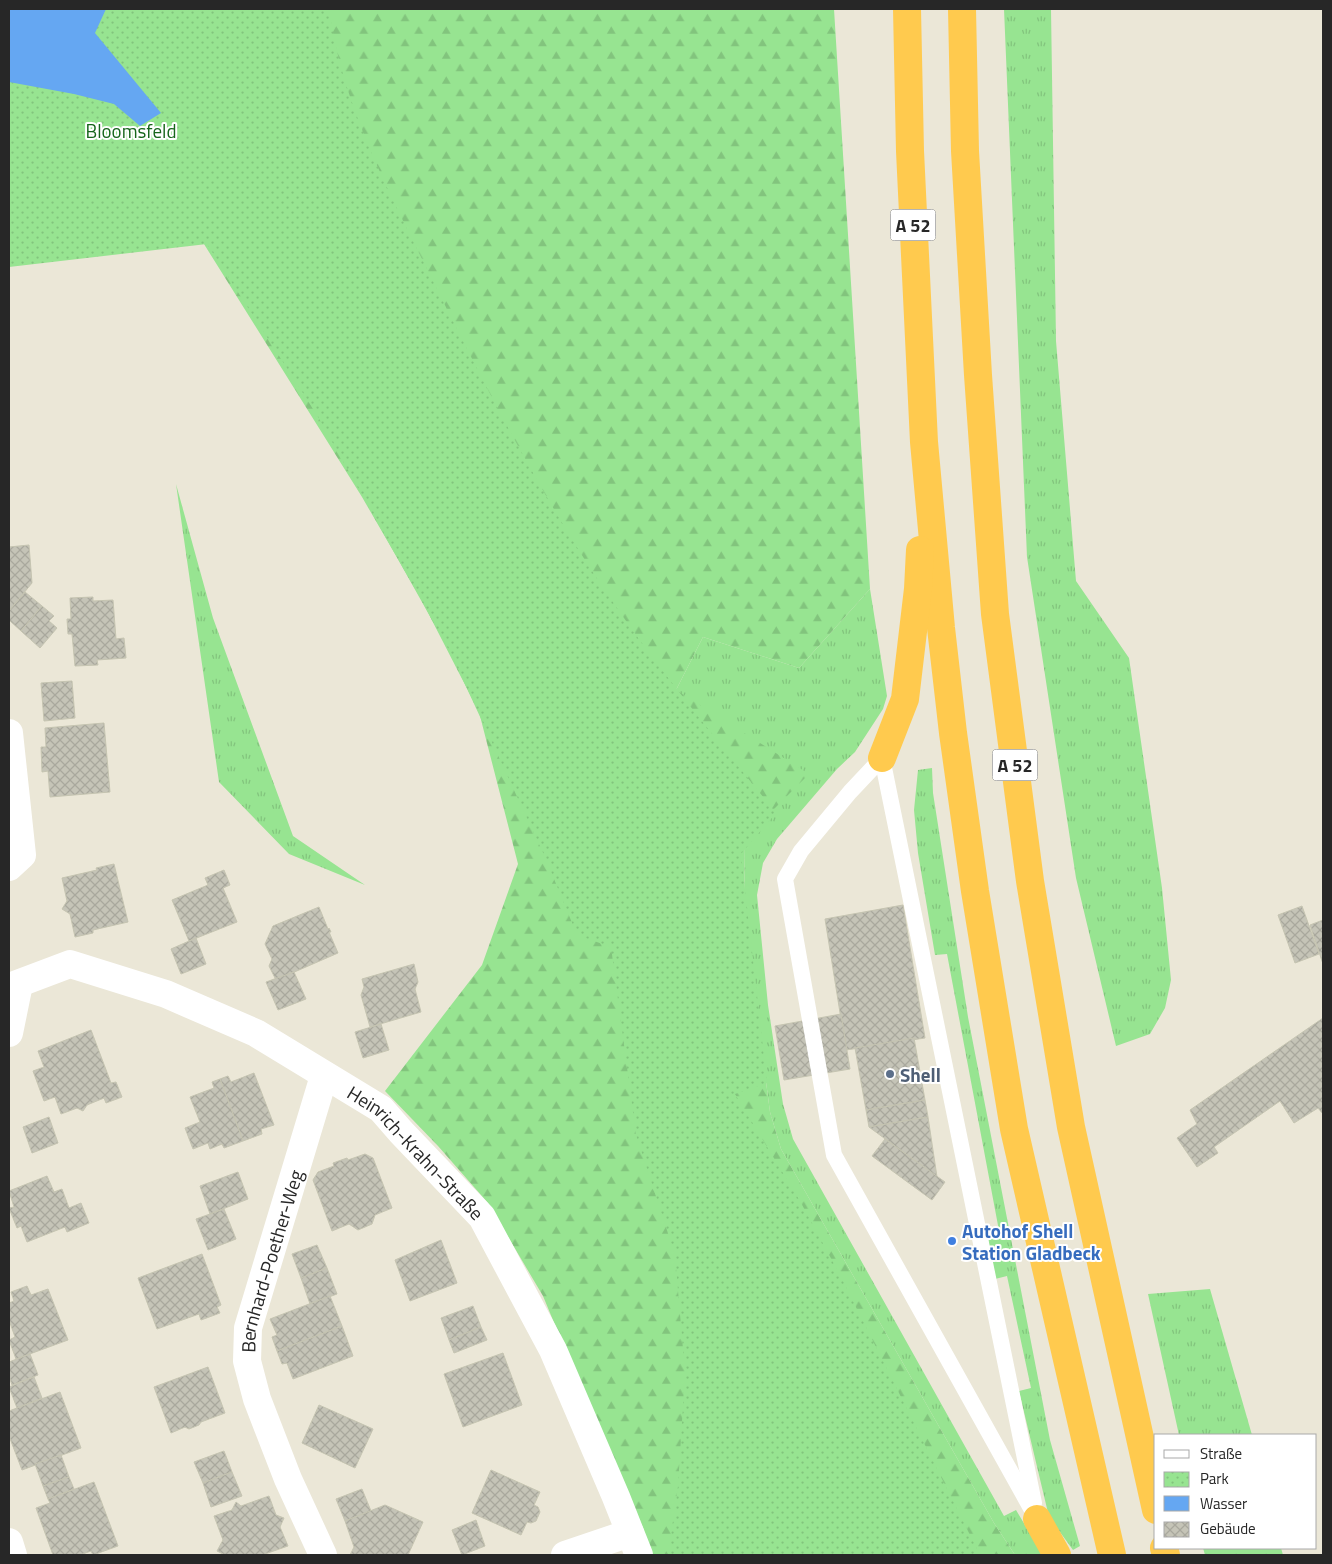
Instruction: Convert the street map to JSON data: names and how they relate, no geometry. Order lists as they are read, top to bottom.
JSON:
{
  "streets": {
    "highway": ["A 52"],
    "street": ["Heinrich-Krahn-Straße", "Bernhard-Poether-Weg"]
  },
  "crossings": [
    ["Heinrich-Krahn-Straße", "Bernhard-Poether-Weg"]
  ],
  "parks": ["Bloomsfeld"],
  "places": ["Shell", "Autohof Shell Station Gladbeck"],
  "legend": [
    "Straße",
    "Park",
    "Wasser",
    "Gebäude"
  ]
}
